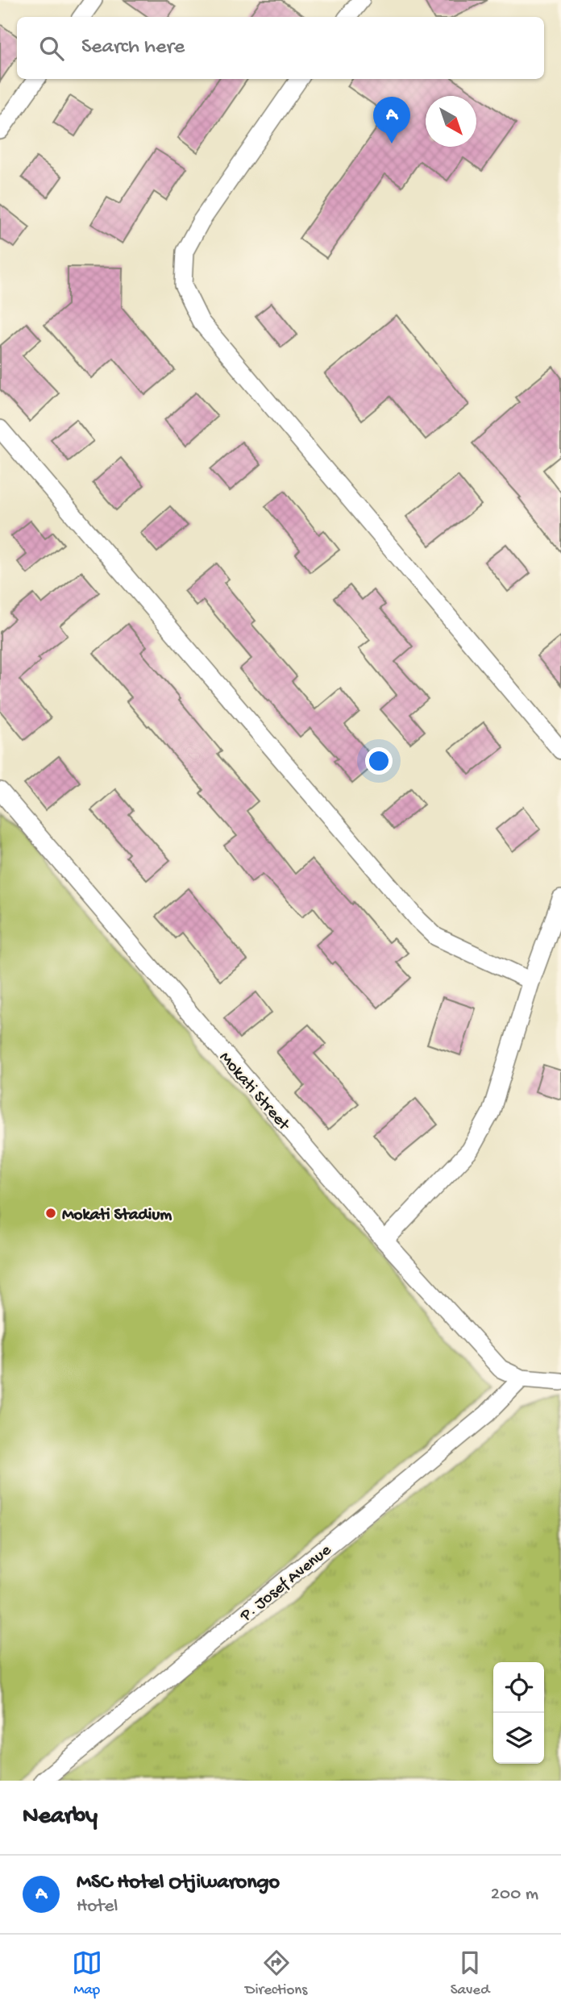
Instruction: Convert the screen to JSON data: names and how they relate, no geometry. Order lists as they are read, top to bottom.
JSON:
{
  "streets": {
    "street": ["Mokati Street", "P. Josef Avenue"]
  },
  "crossings": [
    ["Mokati Street", "P. Josef Avenue"]
  ],
  "places": ["Mokati Stadium"],
  "north": "bottom right",
  "page": {
    "search": "Search here",
    "pins": "A",
    "heading": "Nearby",
    "list": [
      {
        "mark": "A",
        "name": "MSC Hotel Otjiwarongo",
        "note": "Hotel",
        "value": "200 m"
      }
    ],
    "nav": ["Map", "Directions", "Saved"]
  }
}
